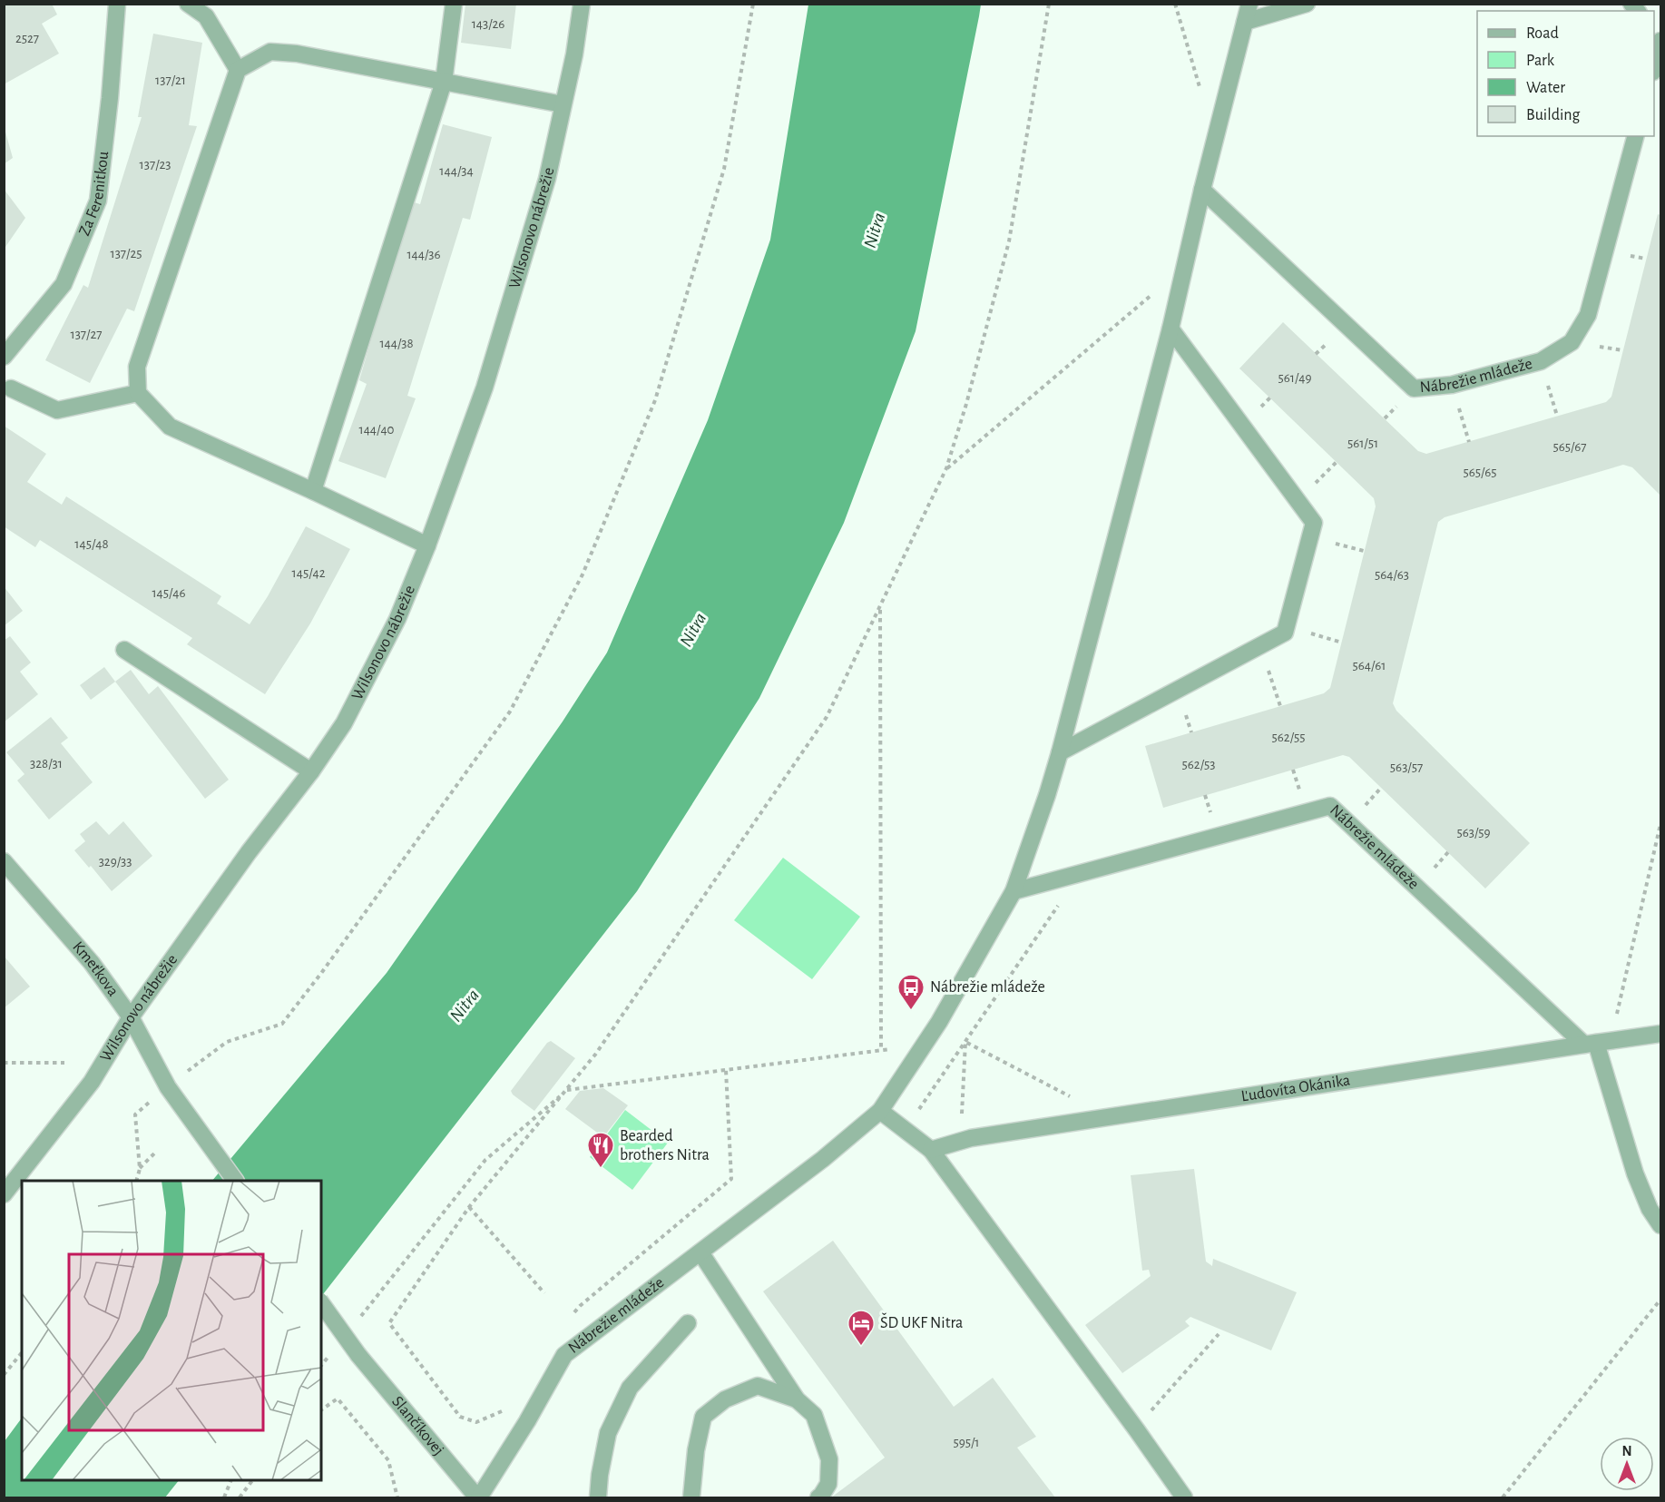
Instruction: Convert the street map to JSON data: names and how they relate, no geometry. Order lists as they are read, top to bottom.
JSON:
{
  "streets": {
    "street": [
      "Za Ferenitkou",
      "Wilsonovo nábrežie",
      "Nábrežie mládeže",
      "Kmeťkova",
      "Ľudovíta Okánika",
      "Slančíkovej"
    ]
  },
  "crossings": [
    ["Wilsonovo nábrežie", "Kmeťkova"],
    ["Nábrežie mládeže", "Ľudovíta Okánika"],
    ["Nábrežie mládeže", "Slančíkovej"]
  ],
  "water": ["Nitra"],
  "places": {
    "bus stop": ["Nábrežie mládeže"],
    "restaurant": ["Bearded brothers Nitra"],
    "hotel": ["ŠD UKF Nitra"]
  },
  "house_numbers": [
    "143/26",
    "2527",
    "137/21",
    "137/23",
    "144/34",
    "137/25",
    "144/36",
    "137/27",
    "144/38",
    "561/49",
    "144/40",
    "561/51",
    "565/67",
    "565/65",
    "145/48",
    "145/42",
    "564/63",
    "145/46",
    "564/61",
    "562/55",
    "328/31",
    "562/53",
    "563/57",
    "563/59",
    "329/33",
    "595/1"
  ],
  "legend": [
    "Road",
    "Park",
    "Water",
    "Building"
  ],
  "north": "top"
}
